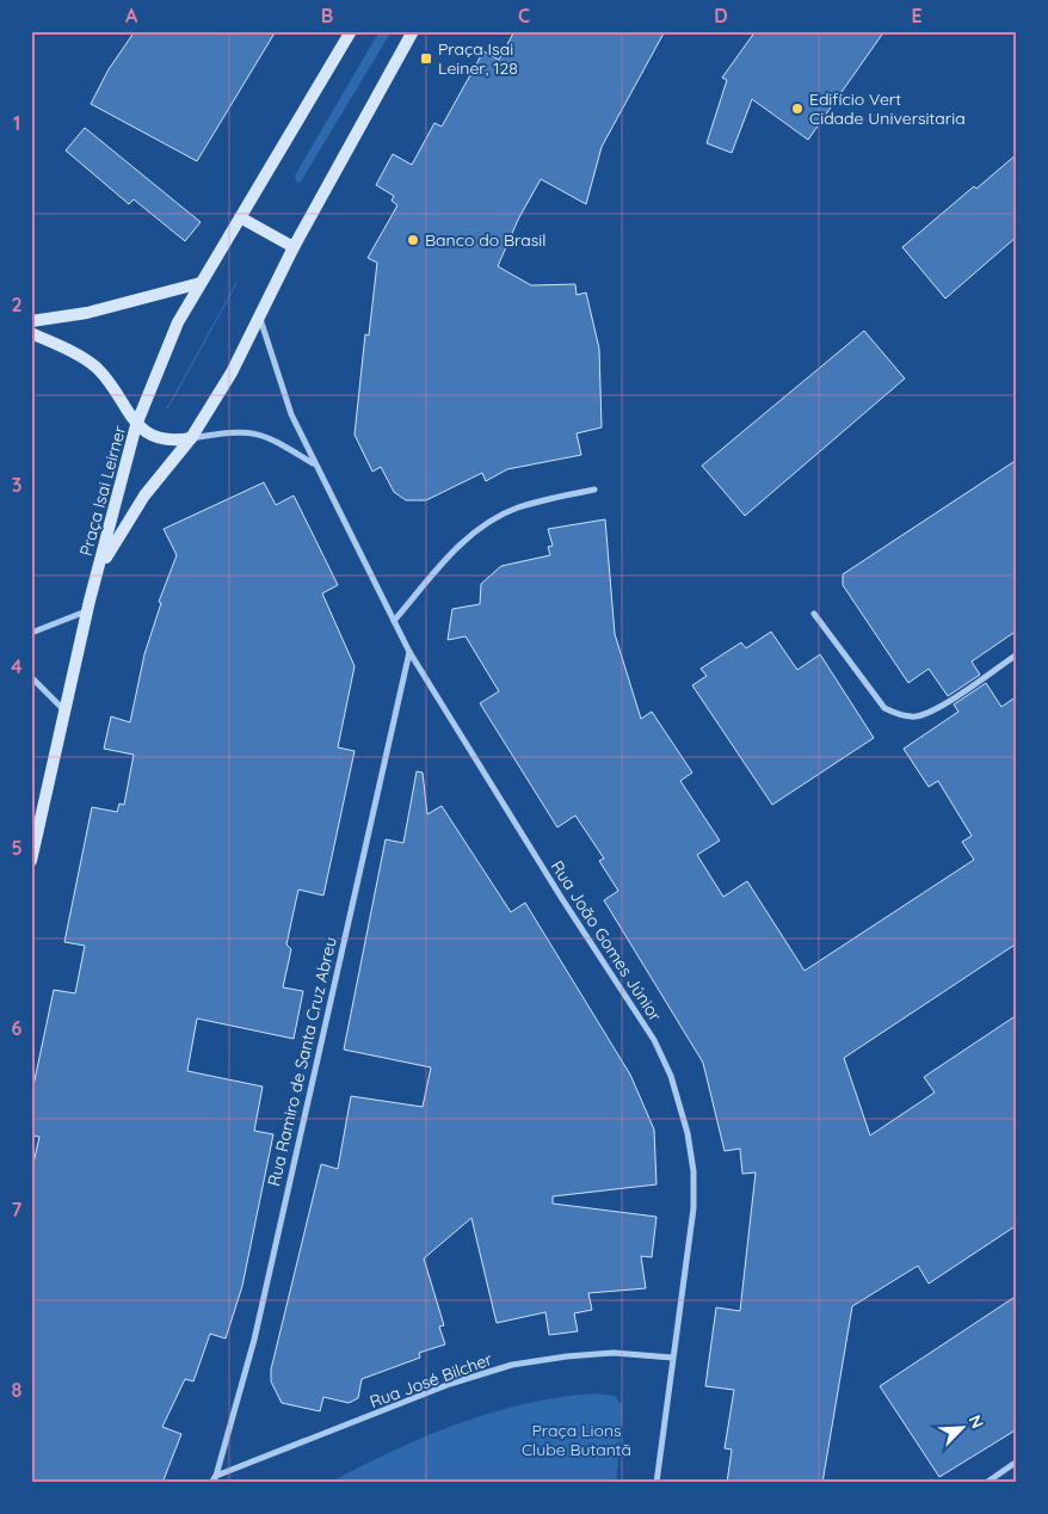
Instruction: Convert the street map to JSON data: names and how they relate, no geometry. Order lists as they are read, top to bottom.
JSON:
{
  "streets": {
    "main road": ["Praça Isai Leirner"],
    "street": ["Rua João Gomes Júnior", "Rua Ramiro de Santa Cruz Abreu", "Rua José Bilcher"]
  },
  "crossings": [
    ["Praça Isai Leirner", "Rua João Gomes Júnior"],
    ["Rua João Gomes Júnior", "Rua Ramiro de Santa Cruz Abreu"],
    ["Rua João Gomes Júnior", "Rua José Bilcher"],
    ["Rua Ramiro de Santa Cruz Abreu", "Rua José Bilcher"]
  ],
  "parks": ["Praça Lions Clube Butantã"],
  "places": {
    "transit": ["Praça Isai Leiner, 128"],
    "other": ["Edifício Vert Cidade Universitaria", "Banco do Brasil"]
  },
  "north": "top right",
  "grid": {
    "columns": [
      "A",
      "B",
      "C",
      "D",
      "E"
    ],
    "rows": [
      "1",
      "2",
      "3",
      "4",
      "5",
      "6",
      "7",
      "8"
    ]
  }
}
